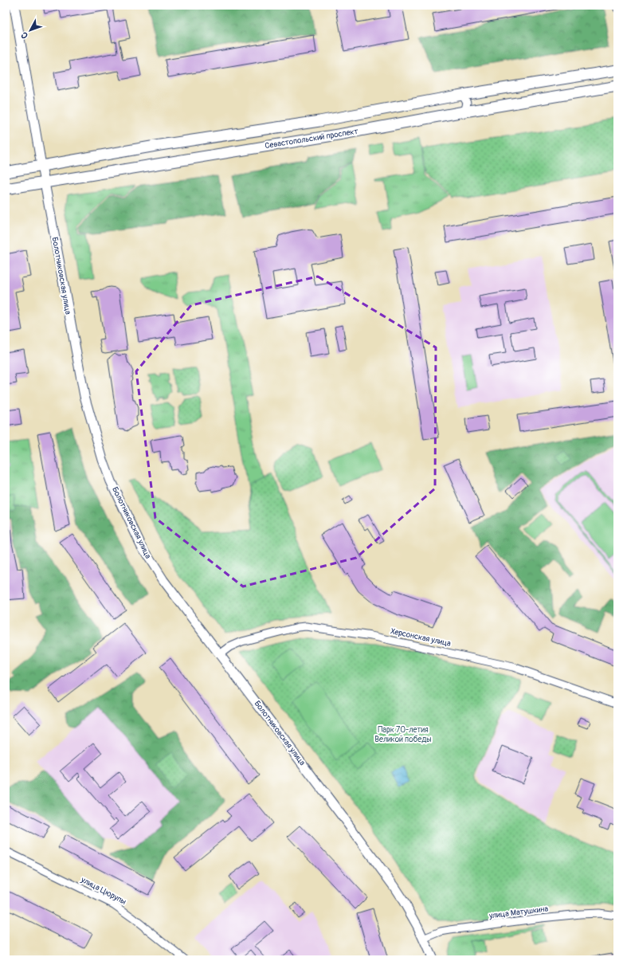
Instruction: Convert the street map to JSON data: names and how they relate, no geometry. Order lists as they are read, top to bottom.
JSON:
{
  "streets": {
    "main road": ["Севастопольский проспект"],
    "street": [
      "Болотниковская улица",
      "Херсонская улица",
      "улица Цюрупы",
      "улица Матушкина"
    ]
  },
  "crossings": [
    ["Севастопольский проспект", "Болотниковская улица"],
    ["Болотниковская улица", "Херсонская улица"],
    ["Болотниковская улица", "улица Матушкина"]
  ],
  "parks": ["Парк 70-летия Великой победы"],
  "north": "bottom left"
}
